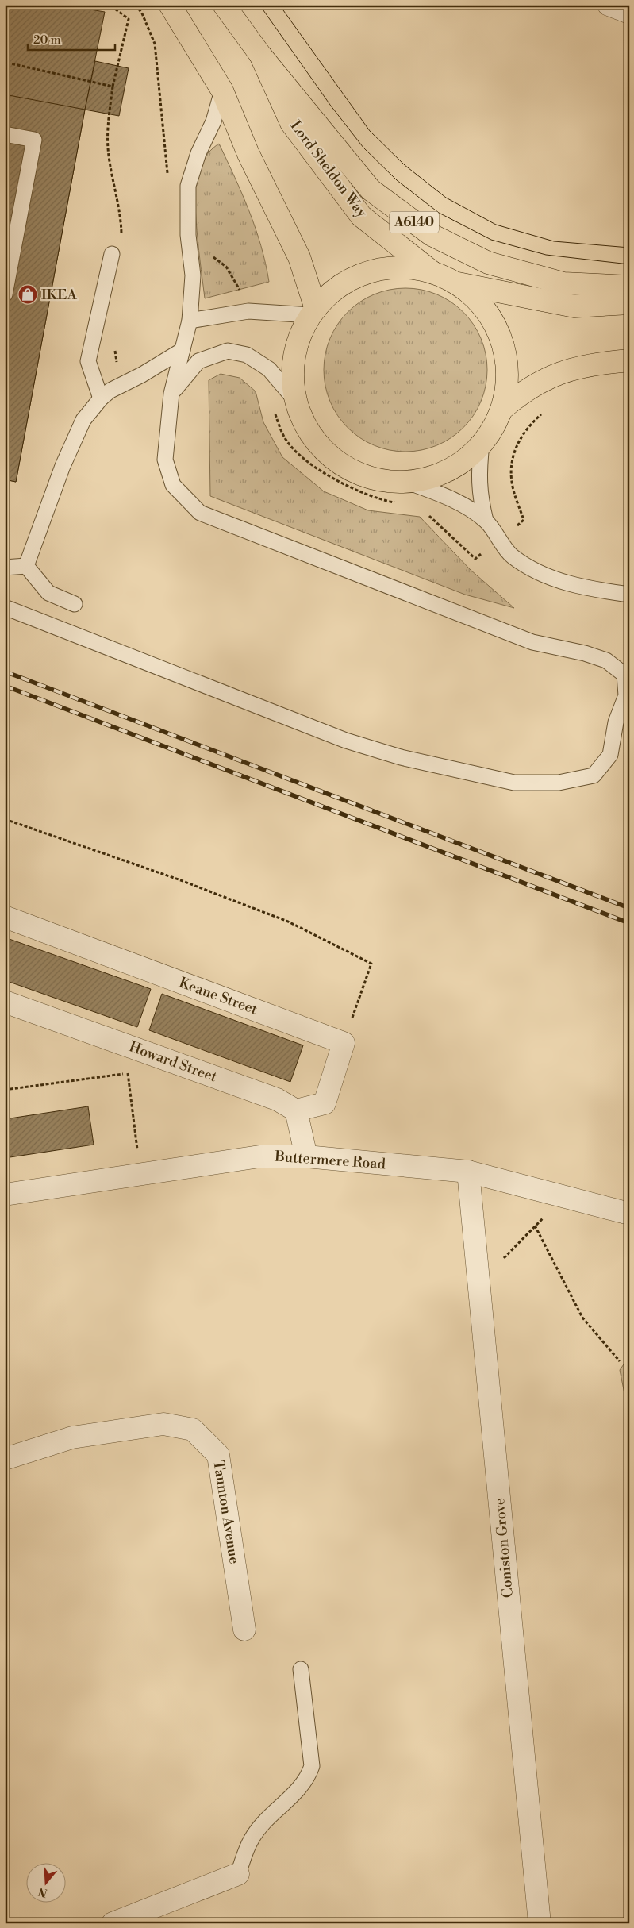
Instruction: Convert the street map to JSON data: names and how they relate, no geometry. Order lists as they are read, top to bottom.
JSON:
{
  "streets": {
    "highway": ["Lord Sheldon Way", "A6140"],
    "street": [
      "Keane Street",
      "Howard Street",
      "Buttermere Road",
      "Taunton Avenue",
      "Coniston Grove"
    ]
  },
  "crossings": [
    ["Lord Sheldon Way", "A6140"],
    ["Buttermere Road", "Coniston Grove"]
  ],
  "places": {
    "shop": ["IKEA"]
  },
  "scale_bar": "20 m",
  "north": "bottom"
}
